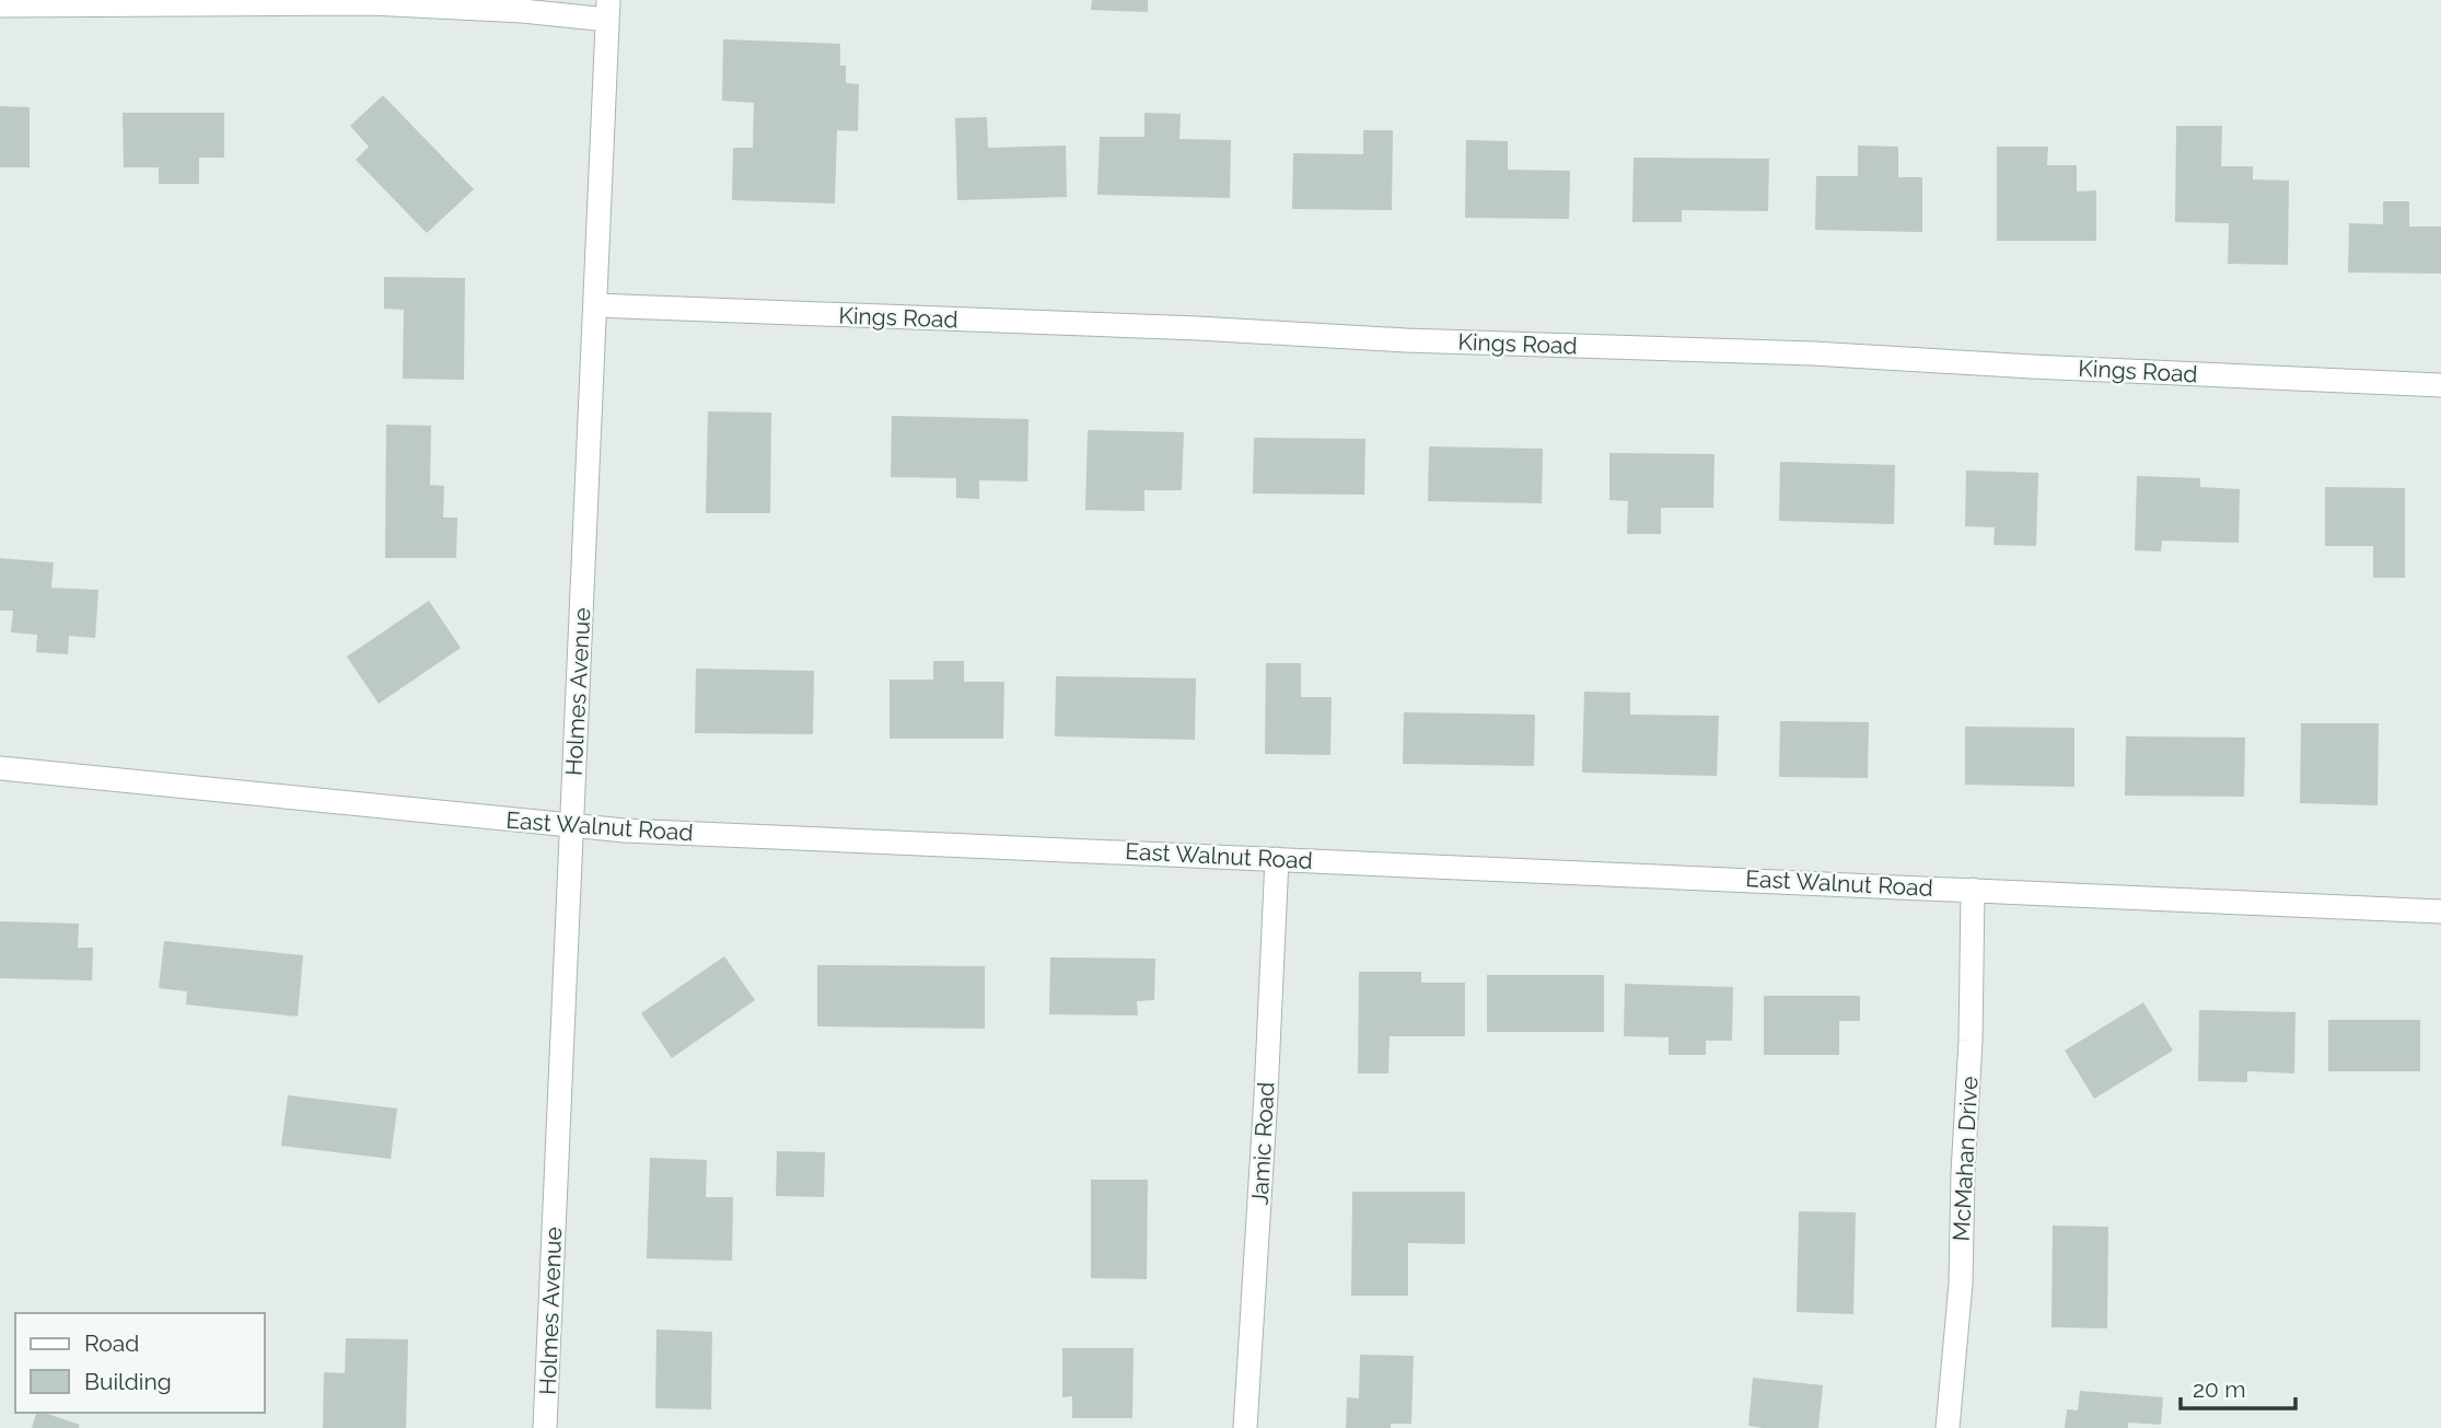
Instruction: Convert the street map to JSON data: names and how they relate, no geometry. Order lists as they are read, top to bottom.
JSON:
{
  "streets": {
    "street": [
      "Kings Road",
      "Holmes Avenue",
      "East Walnut Road",
      "Jamic Road",
      "McMahan Drive"
    ]
  },
  "crossings": [
    ["Kings Road", "Holmes Avenue"],
    ["Holmes Avenue", "East Walnut Road"],
    ["East Walnut Road", "Jamic Road"],
    ["East Walnut Road", "McMahan Drive"]
  ],
  "legend": ["Road", "Building"],
  "scale_bar": "20 m"
}
